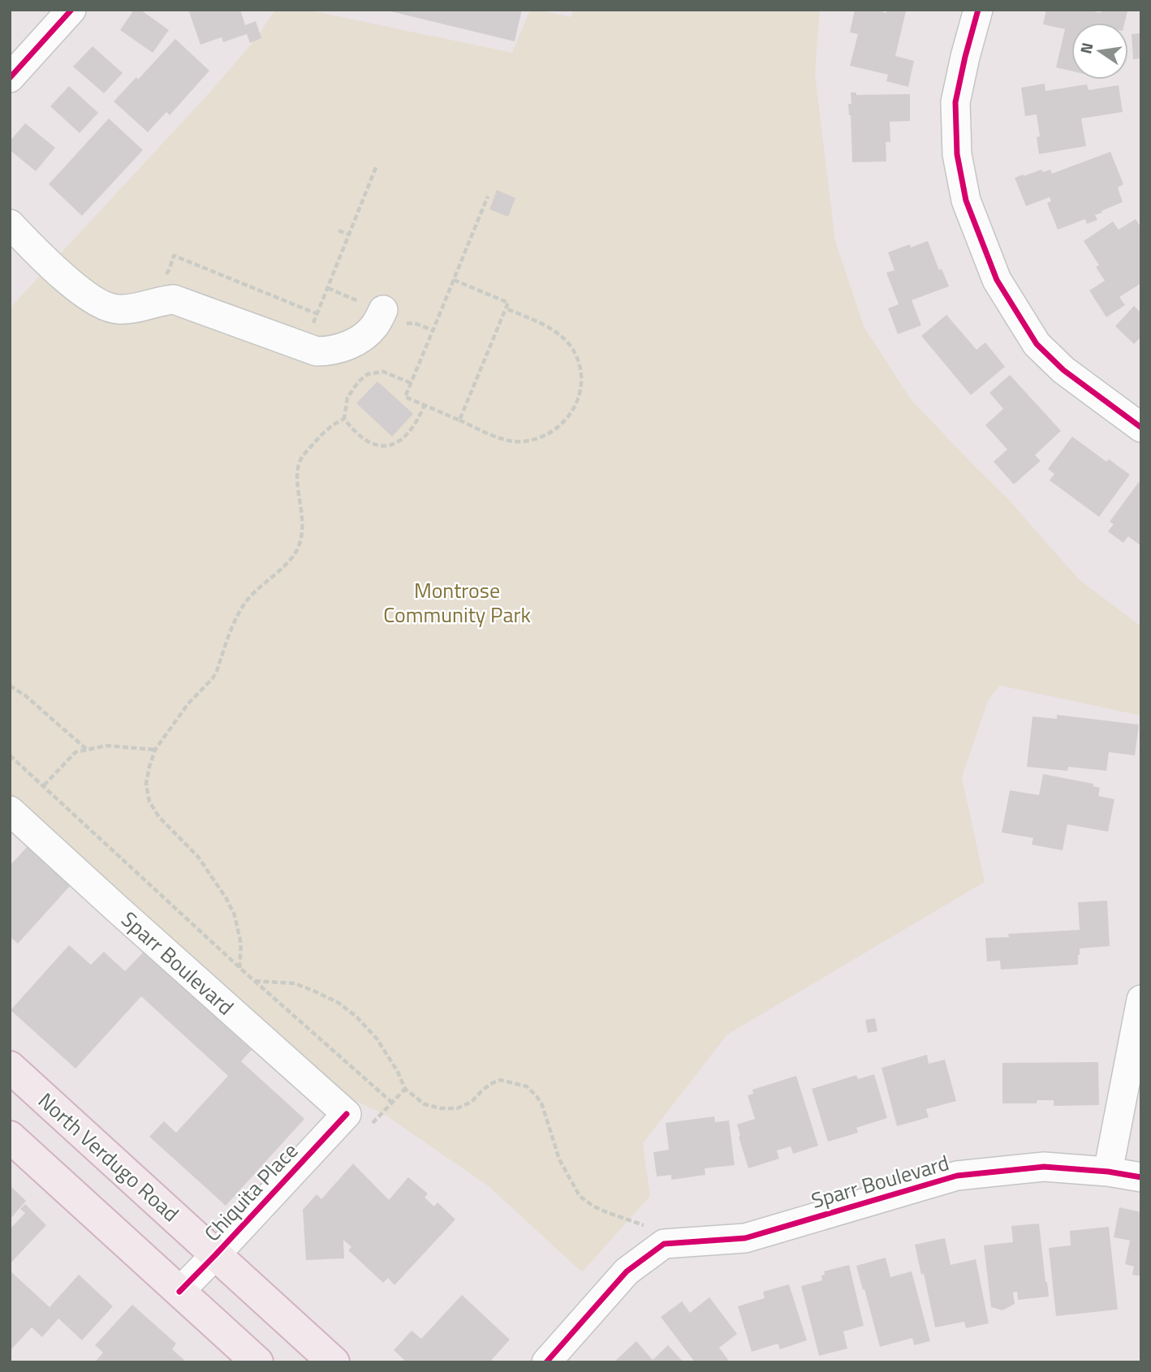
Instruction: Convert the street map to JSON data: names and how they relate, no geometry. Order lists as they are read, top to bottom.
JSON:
{
  "streets": {
    "main road": ["North Verdugo Road"],
    "street": ["Sparr Boulevard", "Chiquita Place"]
  },
  "crossings": [
    ["Sparr Boulevard", "Chiquita Place"],
    ["North Verdugo Road", "Chiquita Place"]
  ],
  "parks": ["Montrose Community Park"],
  "north": "left"
}
